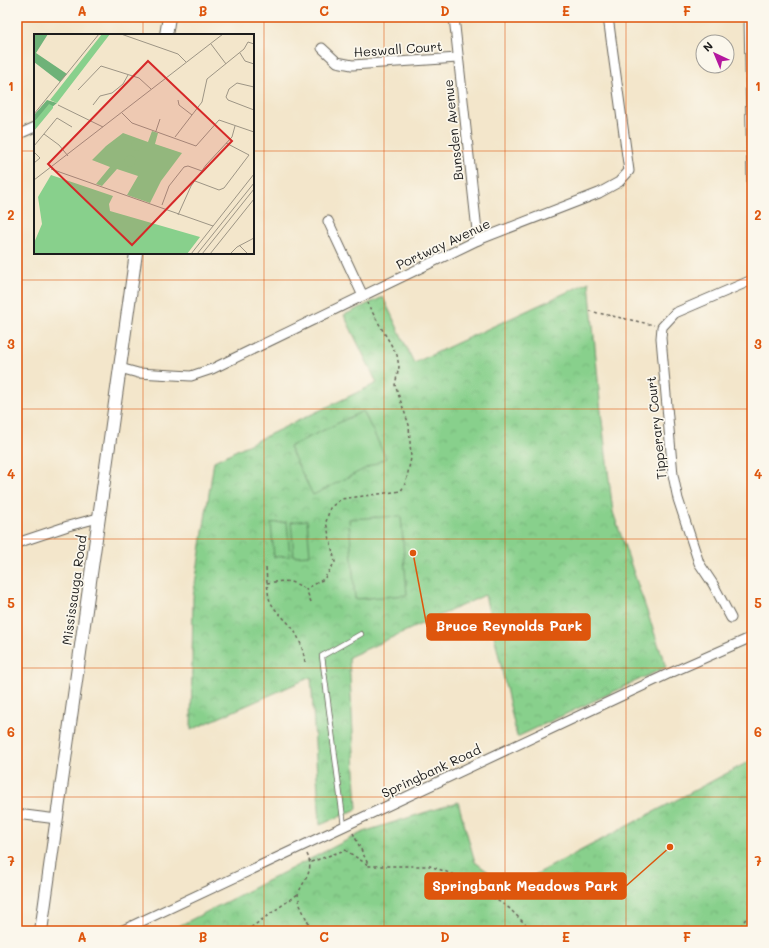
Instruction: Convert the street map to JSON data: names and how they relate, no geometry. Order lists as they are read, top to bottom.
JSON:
{
  "streets": {
    "main road": ["Mississauga Road"],
    "street": [
      "Heswall Court",
      "Bunsden Avenue",
      "Portway Avenue",
      "Tipperary Court",
      "Springbank Road"
    ]
  },
  "crossings": [
    ["Heswall Court", "Bunsden Avenue"],
    ["Bunsden Avenue", "Portway Avenue"],
    ["Portway Avenue", "Mississauga Road"]
  ],
  "places": ["Bruce Reynolds Park", "Springbank Meadows Park"],
  "north": "top left",
  "grid": {
    "columns": [
      "A",
      "B",
      "C",
      "D",
      "E",
      "F"
    ],
    "rows": [
      "1",
      "2",
      "3",
      "4",
      "5",
      "6",
      "7"
    ]
  }
}
